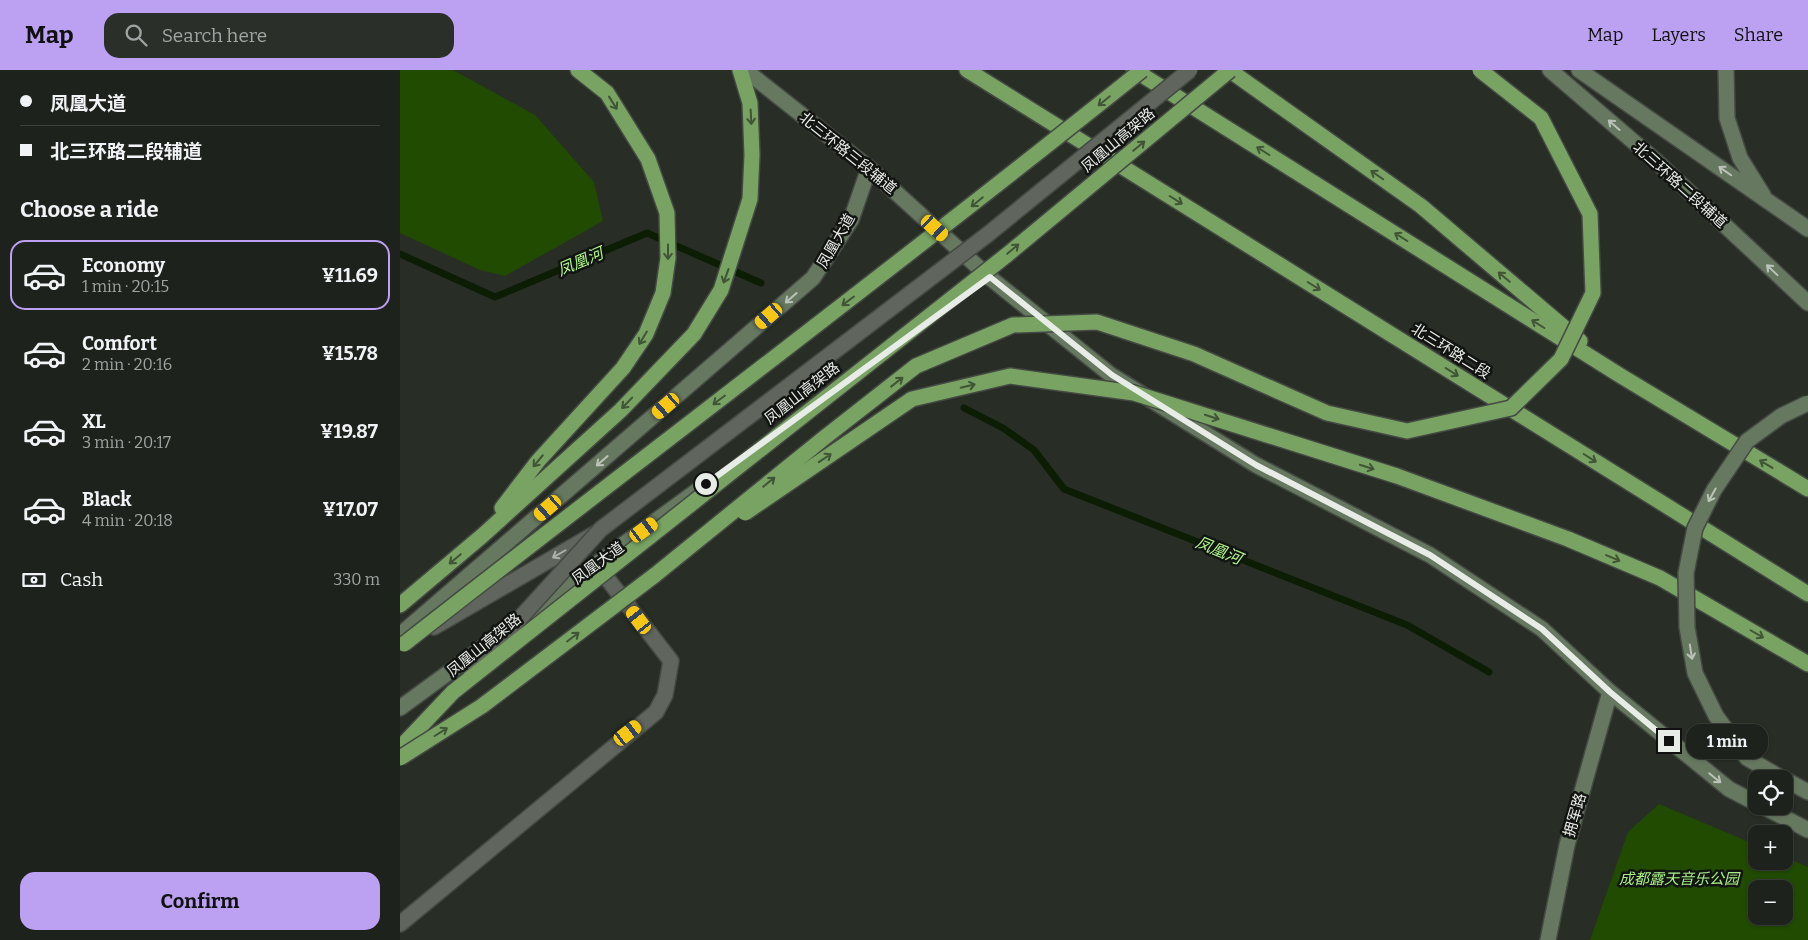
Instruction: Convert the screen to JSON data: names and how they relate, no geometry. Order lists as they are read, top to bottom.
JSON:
{
  "streets": {
    "highway": ["凤凰山高架路", "北三环路二段"],
    "main road": [
      "北三环路三段辅道",
      "北三环路二段辅道",
      "凤凰大道",
      "拥军路"
    ]
  },
  "crossings": [
    ["北三环路三段辅道", "凤凰大道"]
  ],
  "water": ["凤凰河"],
  "parks": ["成都露天音乐公园"],
  "page": {
    "header": "Map",
    "search": "Search here",
    "nav": ["Map", "Layers", "Share"],
    "banner": ["凤凰大道", "北三环路二段辅道"],
    "heading": "Choose a ride",
    "list": [
      {
        "name": "Economy",
        "note": "1 min · 20:15",
        "value": "¥11.69"
      },
      {
        "name": "Comfort",
        "note": "2 min · 20:16",
        "value": "¥15.78"
      },
      {
        "name": "XL",
        "note": "3 min · 20:17",
        "value": "¥19.87"
      },
      {
        "name": "Black",
        "note": "4 min · 20:18",
        "value": "¥17.07"
      }
    ],
    "pay": ["Cash", "330 m"],
    "bubble": "1 min",
    "map_buttons": ["+", "−"],
    "buttons": "Confirm"
  }
}
